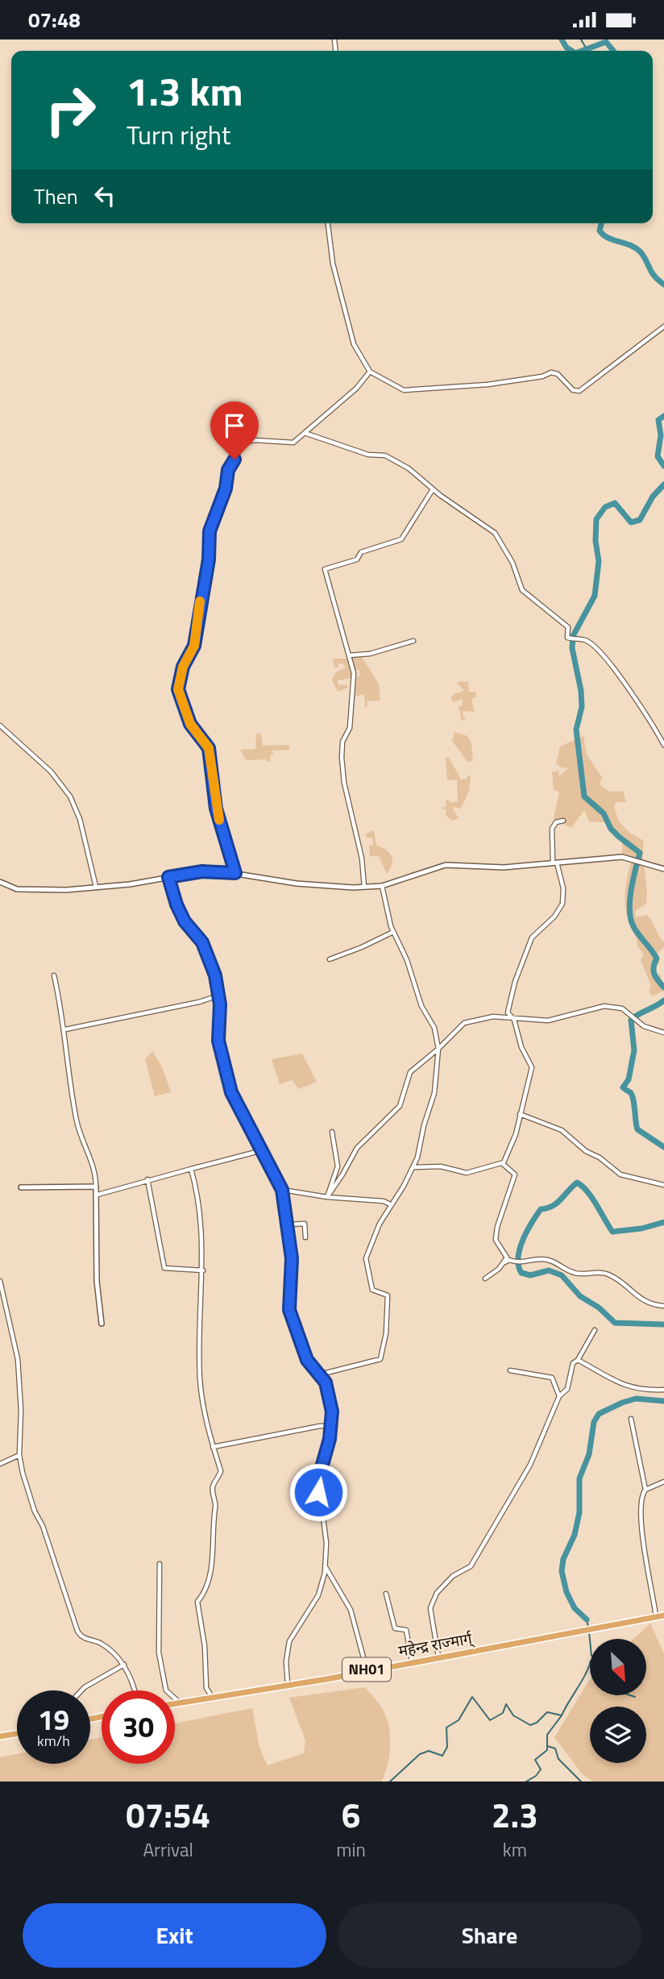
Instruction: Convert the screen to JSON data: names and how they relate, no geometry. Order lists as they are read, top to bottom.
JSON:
{
  "streets": {
    "highway": ["महेन्द्र राज्मार्ग्", "NH01"]
  },
  "crossings": [
    ["महेन्द्र राज्मार्ग्", "NH01"]
  ],
  "north": "bottom right",
  "page": {
    "status": "07:48",
    "turn": ["1.3 km", "Turn right"],
    "then": "Then",
    "speed": "19 km/h",
    "limit": "30",
    "eta": [
      "07:54",
      "Arrival",
      "6",
      "min",
      "2.3",
      "km"
    ],
    "buttons": ["Exit", "Share"]
  }
}
